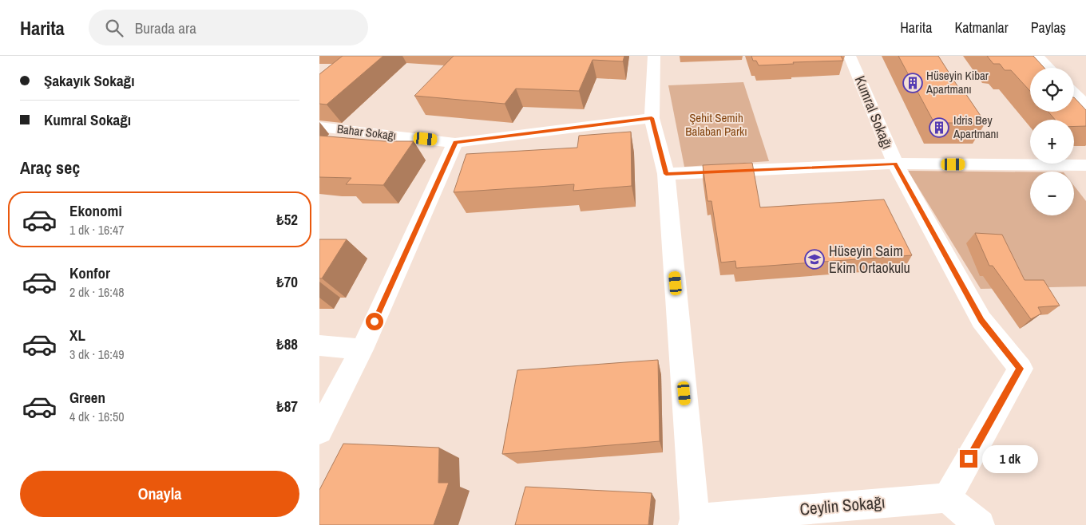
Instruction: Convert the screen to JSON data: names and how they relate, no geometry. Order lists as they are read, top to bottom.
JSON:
{
  "streets": {
    "street": ["Kumral Sokağı", "Bahar Sokağı", "Ceylin Sokağı"]
  },
  "crossings": [
    ["Kumral Sokağı", "Ceylin Sokağı"]
  ],
  "parks": ["Şehit Semih Balaban Parkı"],
  "places": {
    "building": ["Hüseyin Kibar Apartmanı", "Idris Bey Apartmanı"],
    "school or university": ["Hüseyin Saim Ekim Ortaokulu"]
  },
  "page": {
    "header": "Harita",
    "search": "Burada ara",
    "nav": ["Harita", "Katmanlar", "Paylaş"],
    "banner": ["Şakayık Sokağı", "Kumral Sokağı"],
    "map_buttons": ["+", "−"],
    "heading": "Araç seç",
    "list": [
      {
        "name": "Ekonomi",
        "note": "1 dk · 16:47",
        "value": "₺52"
      },
      {
        "name": "Konfor",
        "note": "2 dk · 16:48",
        "value": "₺70"
      },
      {
        "name": "XL",
        "note": "3 dk · 16:49",
        "value": "₺88"
      },
      {
        "name": "Green",
        "note": "4 dk · 16:50",
        "value": "₺87"
      }
    ],
    "bubble": "1 dk",
    "buttons": "Onayla"
  }
}
